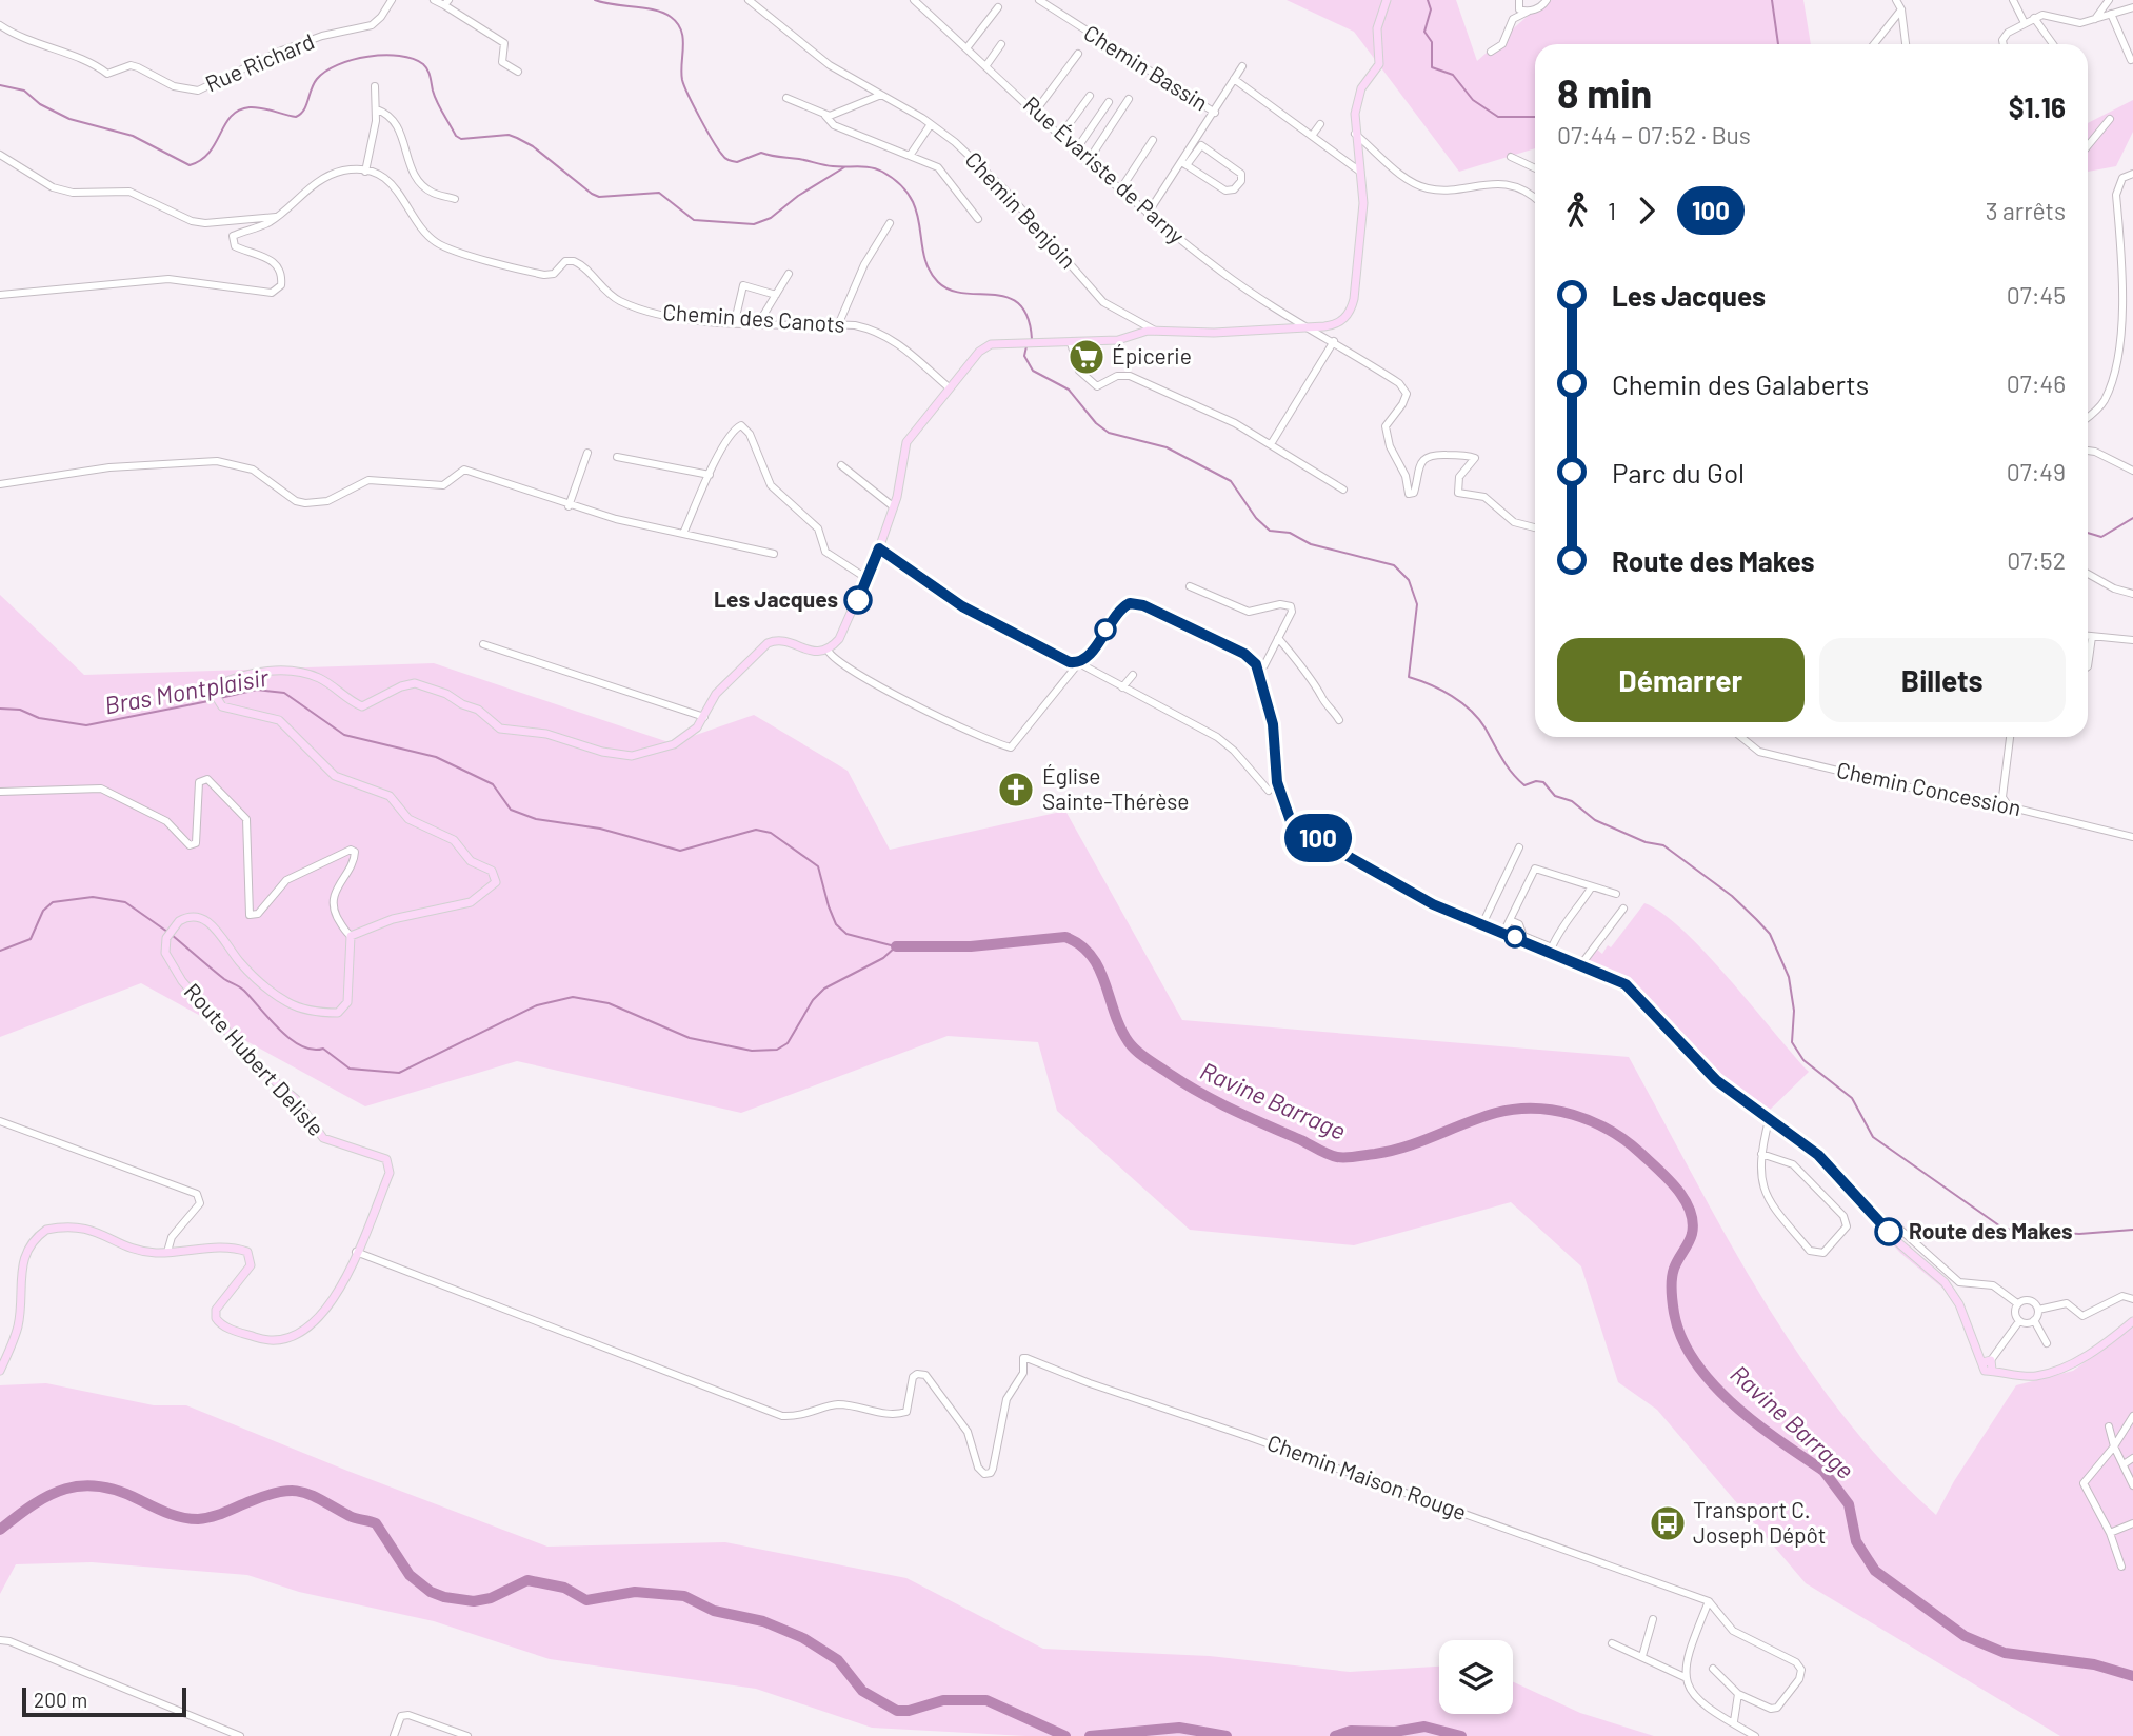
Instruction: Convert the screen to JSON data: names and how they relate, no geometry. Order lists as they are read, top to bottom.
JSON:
{
  "streets": {
    "main road": ["Route Hubert Delisle"],
    "street": [
      "Rue Richard",
      "Chemin Bassin",
      "Rue Évariste de Parny",
      "Chemin Benjoin",
      "Chemin des Canots",
      "Chemin Concession",
      "Chemin Maison Rouge"
    ]
  },
  "crossings": [
    ["Chemin Bassin", "Rue Évariste de Parny"],
    ["Route Hubert Delisle", "Chemin Maison Rouge"]
  ],
  "water": ["Bras Montplaisir", "Ravine Barrage"],
  "places": {
    "supermarket": ["Épicerie"],
    "other": ["Les Jacques", "Route des Makes"],
    "church": ["Église Sainte-Thérèse"],
    "bus stop": ["Transport C. Joseph Dépôt"]
  },
  "lines": ["bus line 100"],
  "scale_bar": "200 m",
  "page": {
    "on_map": "100",
    "heading": ["8 min", "07:44 – 07:52 · Bus", "$1.16"],
    "legs": ["1", "100", "3 arrêts"],
    "list": [
      {
        "name": "Les Jacques",
        "value": "07:45"
      },
      {
        "name": "Chemin des Galaberts",
        "value": "07:46"
      },
      {
        "name": "Parc du Gol",
        "value": "07:49"
      },
      {
        "name": "Route des Makes",
        "value": "07:52"
      }
    ],
    "buttons": ["Démarrer", "Billets"],
    "scale": "200 m"
  }
}
